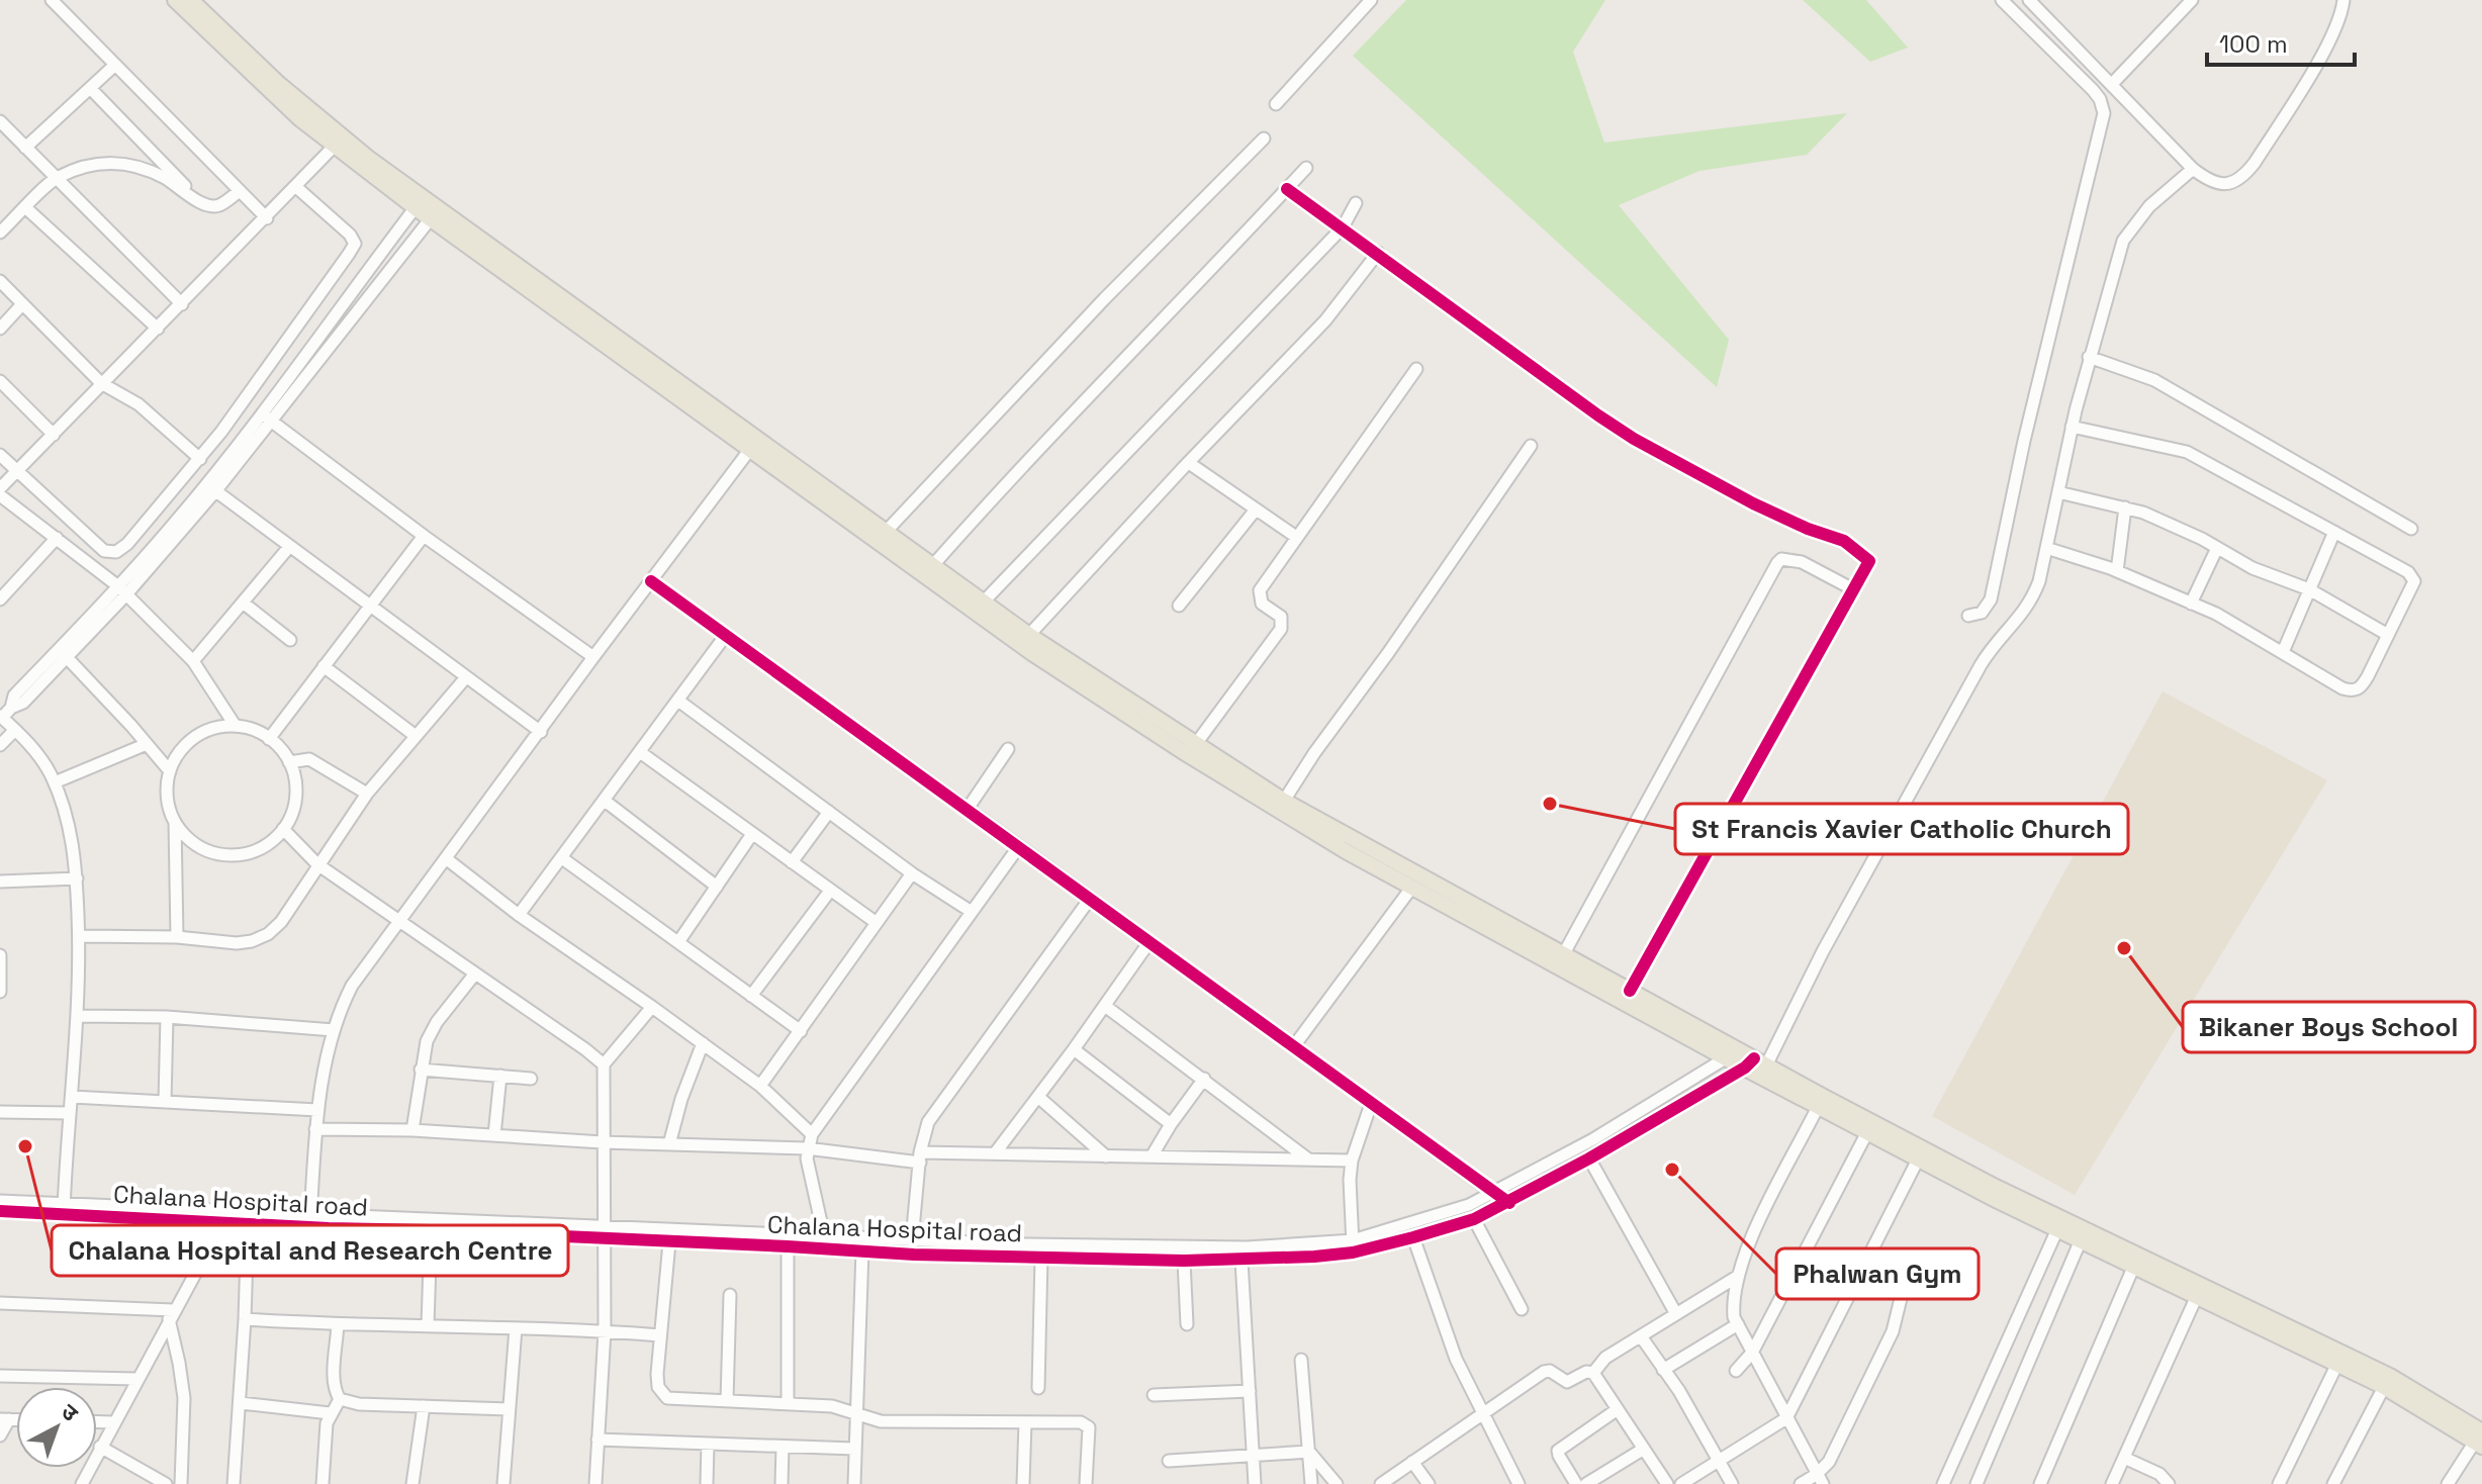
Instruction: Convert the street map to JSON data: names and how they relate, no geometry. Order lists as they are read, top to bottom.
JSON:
{
  "streets": {
    "street": ["Chalana Hospital road"]
  },
  "places": [
    "St Francis Xavier Catholic Church",
    "Bikaner Boys School",
    "Chalana Hospital and Research Centre",
    "Phalwan Gym"
  ],
  "scale_bar": "100 m",
  "north": "top right"
}
